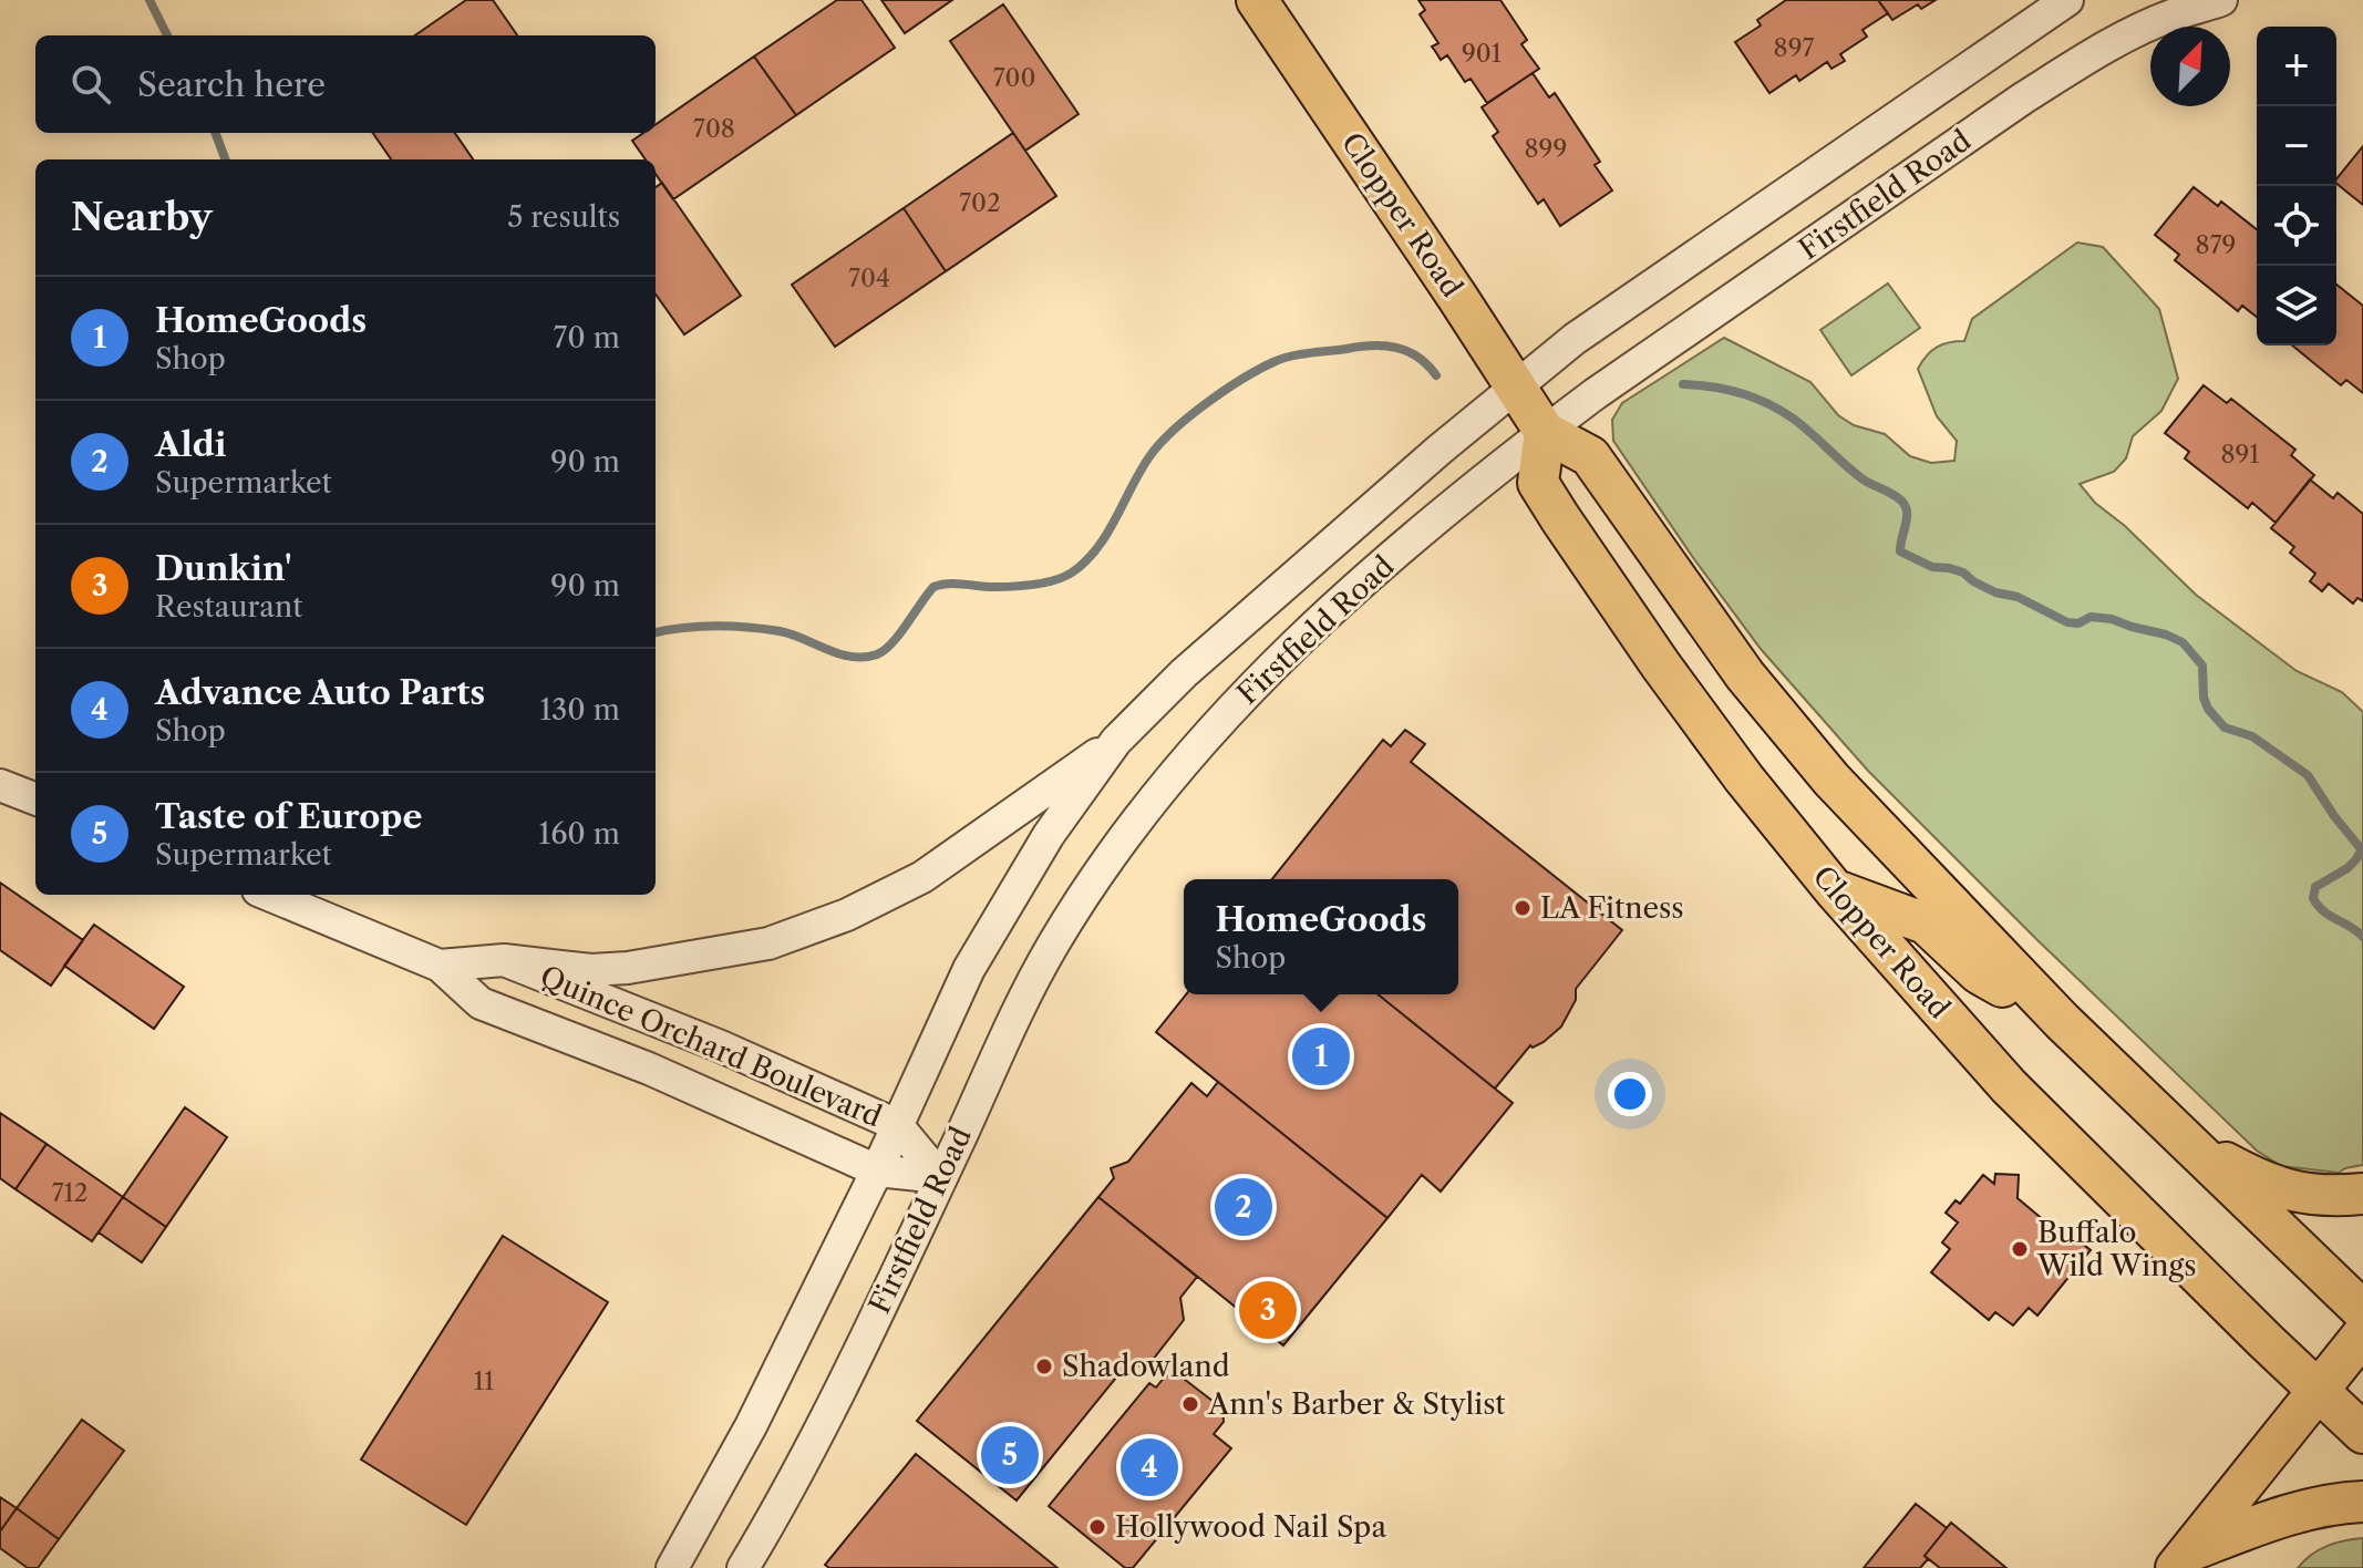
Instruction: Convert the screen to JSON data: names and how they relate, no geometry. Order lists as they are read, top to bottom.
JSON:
{
  "streets": {
    "main road": ["Clopper Road"],
    "street": ["Firstfield Road", "Quince Orchard Boulevard"]
  },
  "crossings": [
    ["Firstfield Road", "Clopper Road"],
    ["Firstfield Road", "Quince Orchard Boulevard"]
  ],
  "places": [
    "LA Fitness",
    "Buffalo Wild Wings",
    "Shadowland",
    "Ann's Barber & Stylist",
    "Hollywood Nail Spa"
  ],
  "house_numbers": [
    "897",
    "901",
    "700",
    "708",
    "899",
    "702",
    "879",
    "704",
    "891",
    "712",
    "11"
  ],
  "north": "top right",
  "page": {
    "map_buttons": ["+", "−"],
    "search": "Search here",
    "heading": ["Nearby", "5 results"],
    "list": [
      {
        "mark": "1",
        "name": "HomeGoods",
        "note": "Shop",
        "value": "70 m"
      },
      {
        "mark": "2",
        "name": "Aldi",
        "note": "Supermarket",
        "value": "90 m"
      },
      {
        "mark": "3",
        "name": "Dunkin'",
        "note": "Restaurant",
        "value": "90 m"
      },
      {
        "mark": "4",
        "name": "Advance Auto Parts",
        "note": "Shop",
        "value": "130 m"
      },
      {
        "mark": "5",
        "name": "Taste of Europe",
        "note": "Supermarket",
        "value": "160 m"
      }
    ],
    "popup": ["HomeGoods", "Shop"],
    "pins": [
      "1",
      "2",
      "3",
      "5",
      "4"
    ]
  }
}
